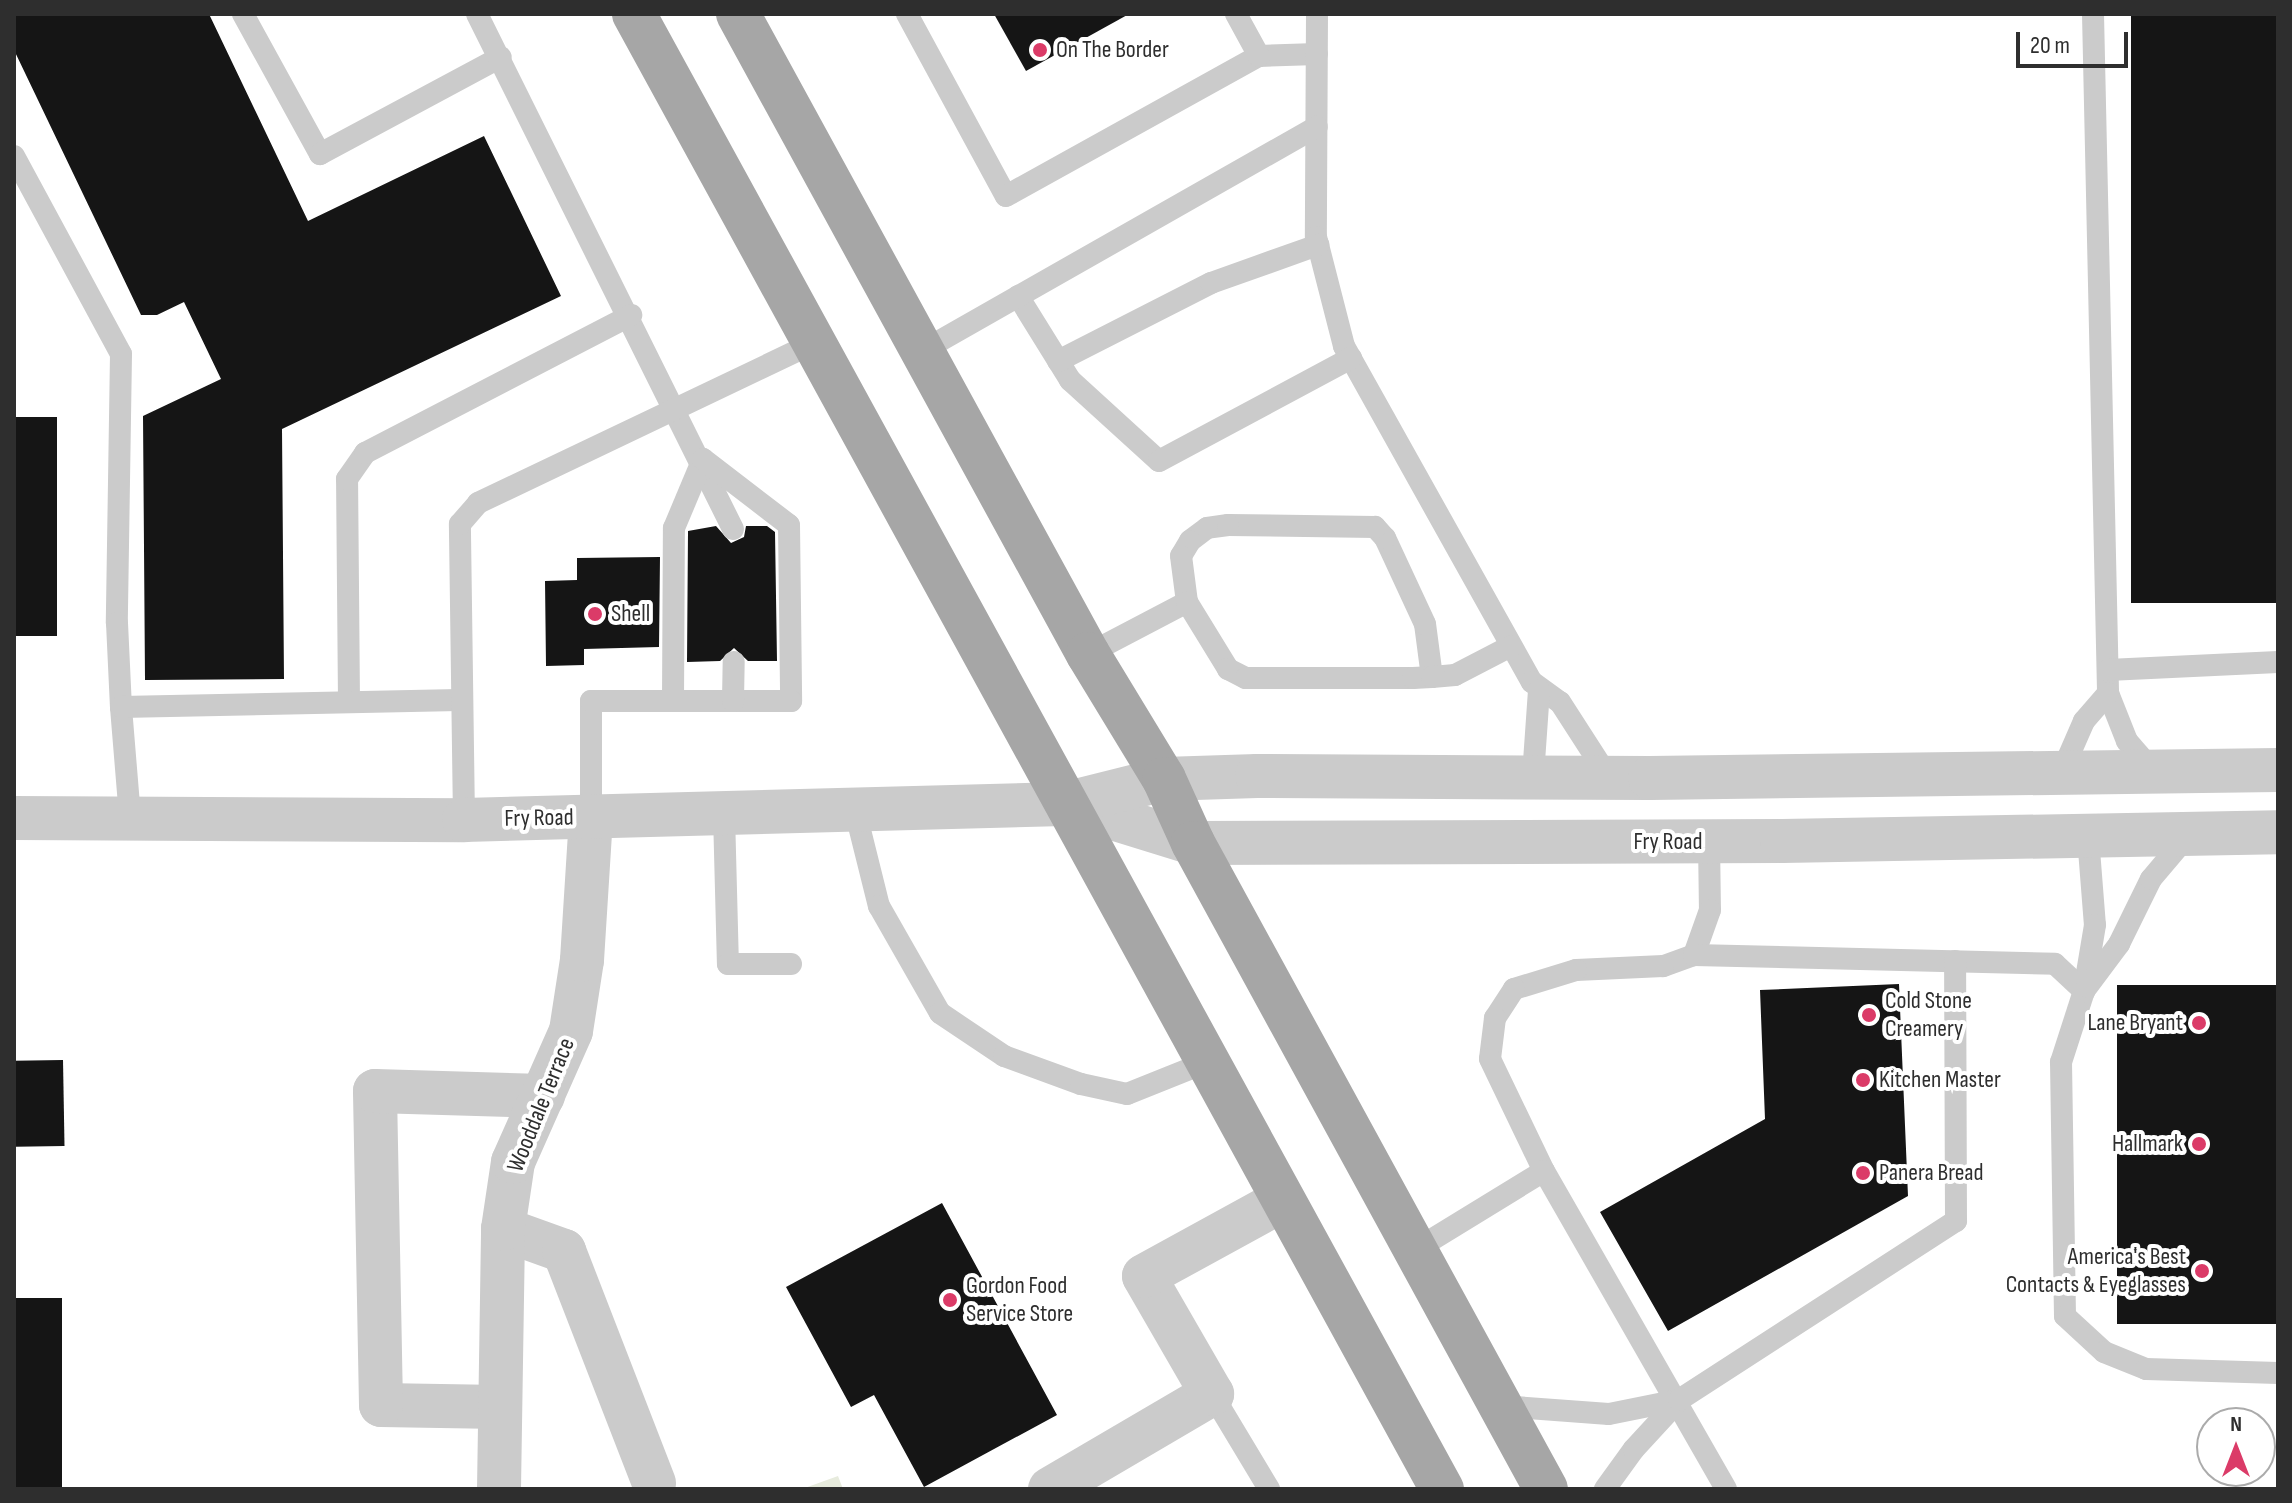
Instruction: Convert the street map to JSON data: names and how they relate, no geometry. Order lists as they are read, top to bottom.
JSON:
{
  "streets": {
    "street": ["Fry Road", "Wooddale Terrace"]
  },
  "crossings": [
    ["Fry Road", "Wooddale Terrace"]
  ],
  "places": [
    "On The Border",
    "Shell",
    "Cold Stone Creamery",
    "Lane Bryant",
    "Kitchen Master",
    "Hallmark",
    "Panera Bread",
    "America's Best Contacts & Eyeglasses",
    "Gordon Food Service Store"
  ],
  "scale_bar": "20 m",
  "north": "top"
}
